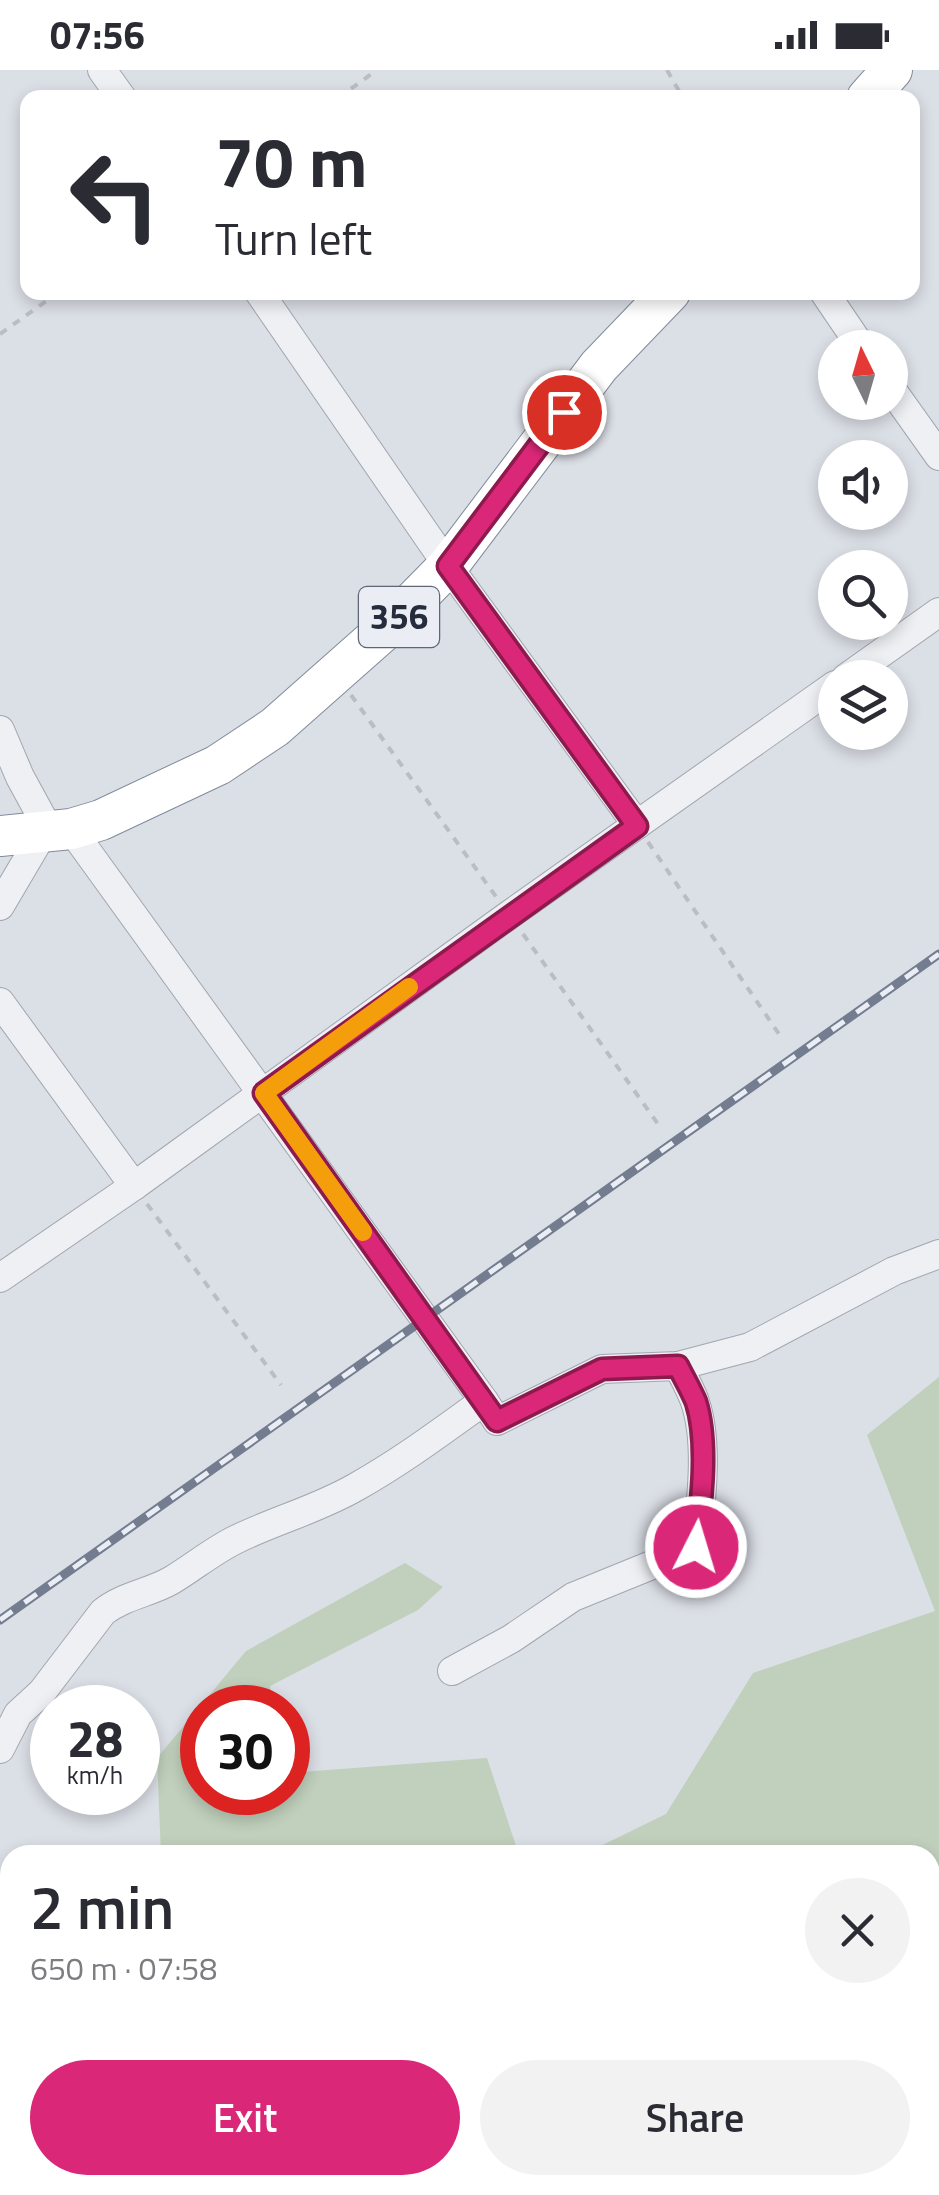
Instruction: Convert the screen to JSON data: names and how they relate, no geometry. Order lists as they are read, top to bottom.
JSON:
{
  "streets": {
    "highway": ["356"]
  },
  "north": "top",
  "page": {
    "status": "07:56",
    "turn": ["70 m", "Turn left"],
    "speed": "28 km/h",
    "limit": "30",
    "heading": ["2 min", "650 m · 07:58"],
    "buttons": ["Exit", "Share"]
  }
}
